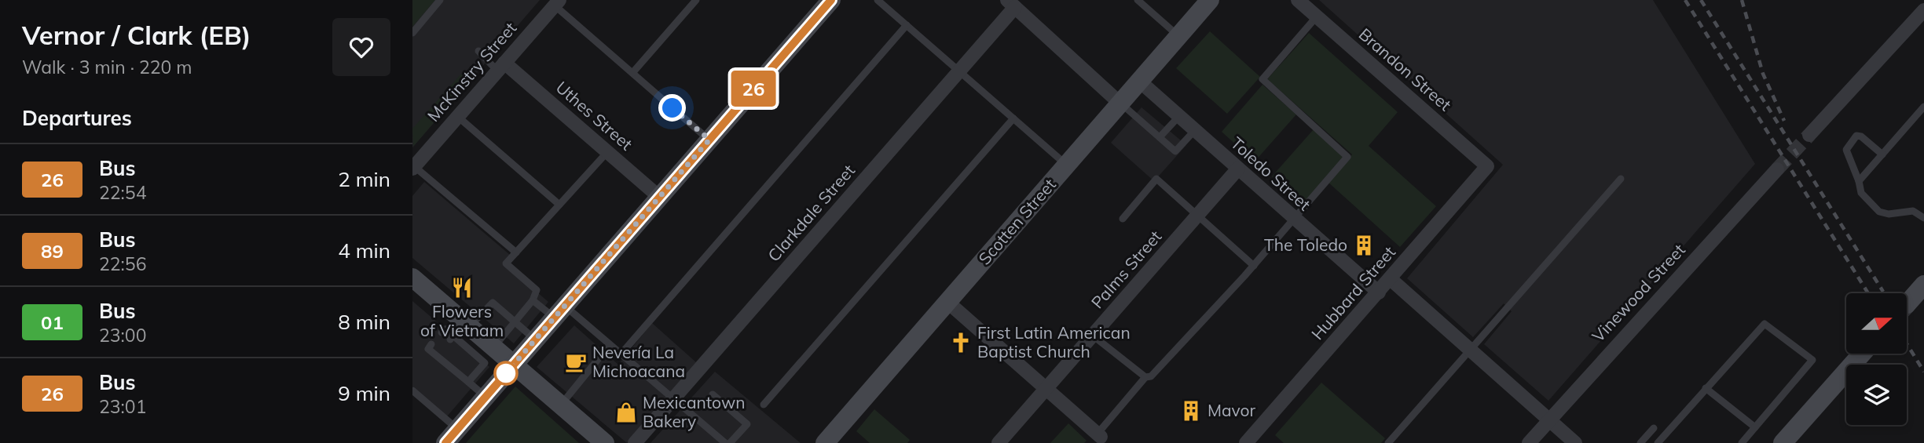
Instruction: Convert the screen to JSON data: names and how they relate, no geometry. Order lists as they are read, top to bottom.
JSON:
{
  "streets": {
    "street": [
      "Brandon Street",
      "McKinstry Street",
      "Uthes Street",
      "Toledo Street",
      "Clarkdale Street",
      "Scotten Street",
      "Palms Street",
      "Hubbard Street",
      "Vinewood Street"
    ]
  },
  "crossings": [
    ["Brandon Street", "Hubbard Street"],
    ["McKinstry Street", "Uthes Street"],
    ["Toledo Street", "Scotten Street"],
    ["Toledo Street", "Palms Street"],
    ["Toledo Street", "Hubbard Street"]
  ],
  "places": {
    "building": ["The Toledo", "Mavor"],
    "restaurant": ["Flowers of Vietnam"],
    "church": ["First Latin American Baptist Church"],
    "cafe": ["Nevería La Michoacana"],
    "shop": ["Mexicantown Bakery"]
  },
  "lines": ["bus line 26"],
  "north": "right",
  "page": {
    "heading": [
      ["Vernor / Clark (EB)", "Walk · 3 min · 220 m"],
      "Departures"
    ],
    "on_map": "26",
    "list": [
      {
        "mark": "26",
        "name": "Bus",
        "note": "22:54",
        "value": "2 min"
      },
      {
        "mark": "89",
        "name": "Bus",
        "note": "22:56",
        "value": "4 min"
      },
      {
        "mark": "01",
        "name": "Bus",
        "note": "23:00",
        "value": "8 min"
      },
      {
        "mark": "26",
        "name": "Bus",
        "note": "23:01",
        "value": "9 min"
      }
    ]
  }
}
